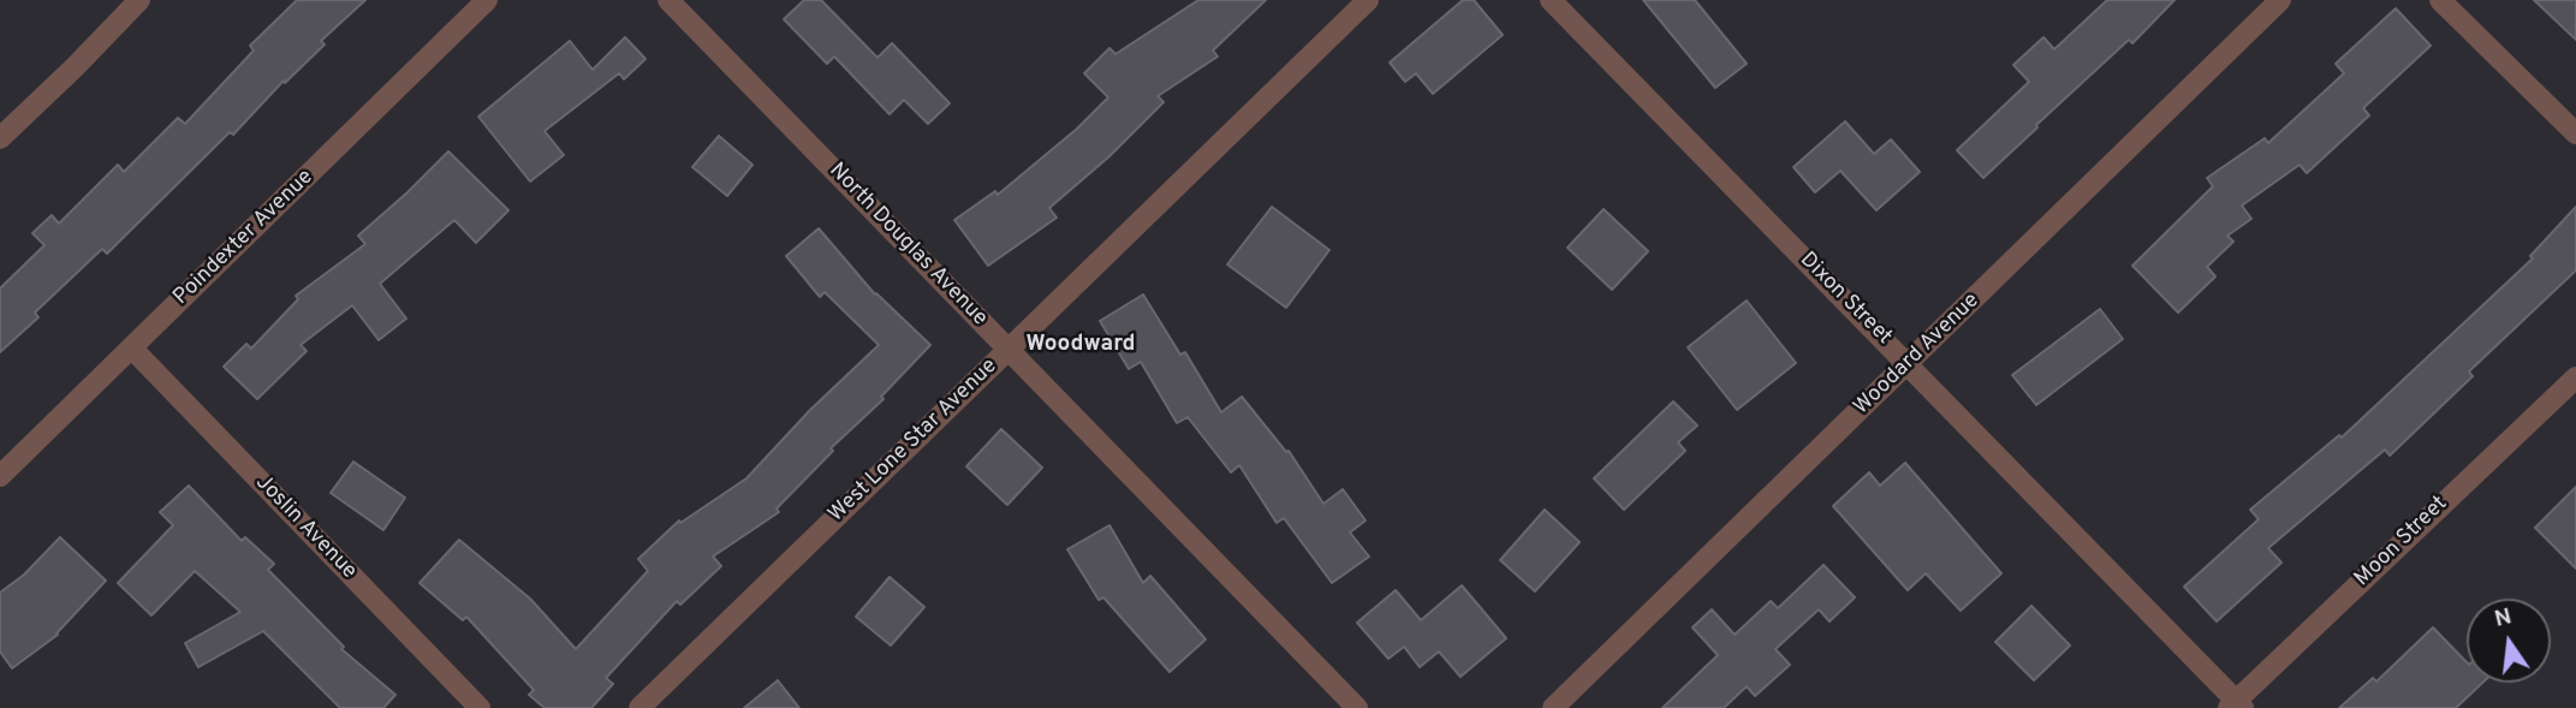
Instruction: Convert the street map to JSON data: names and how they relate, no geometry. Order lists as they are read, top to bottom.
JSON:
{
  "streets": {
    "street": [
      "Poindexter Avenue",
      "North Douglas Avenue",
      "Dixon Street",
      "Woodard Avenue",
      "West Lone Star Avenue",
      "Joslin Avenue",
      "Moon Street"
    ]
  },
  "crossings": [
    ["Poindexter Avenue", "Joslin Avenue"],
    ["North Douglas Avenue", "West Lone Star Avenue"],
    ["Dixon Street", "Woodard Avenue"],
    ["Dixon Street", "Moon Street"]
  ],
  "districts": ["Woodward"],
  "north": "top"
}
